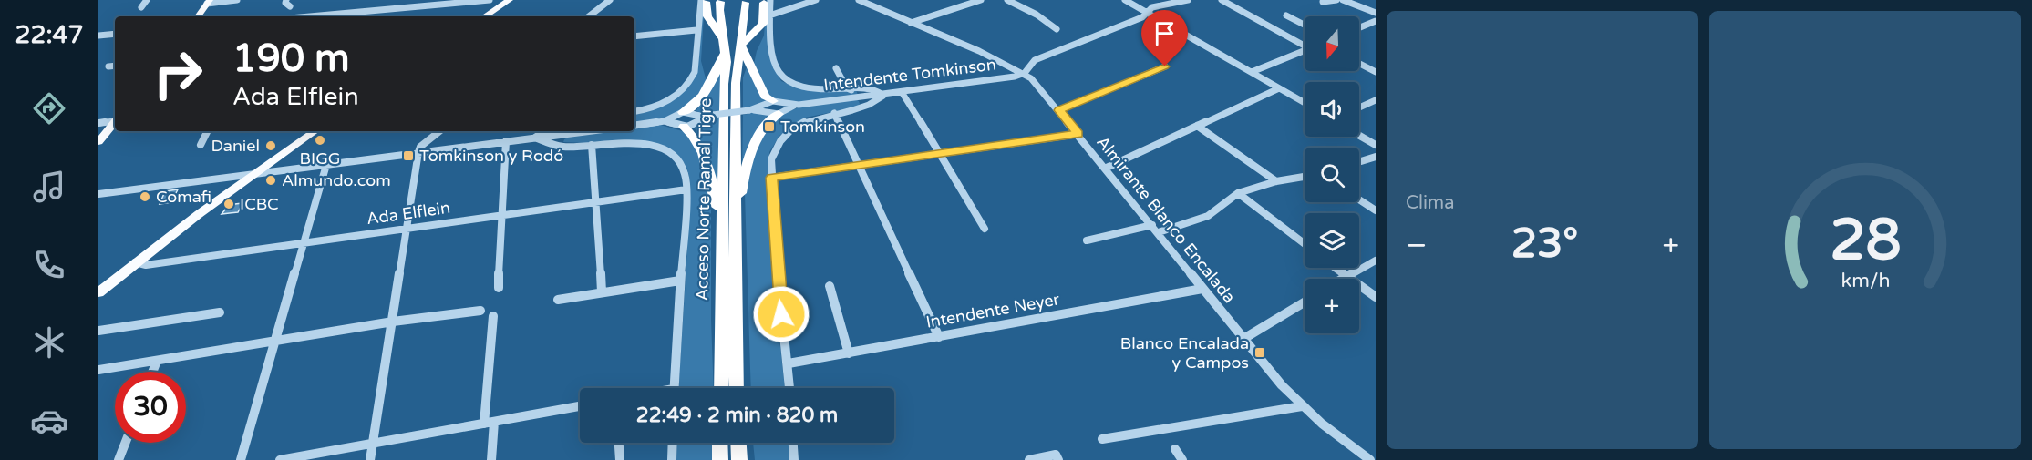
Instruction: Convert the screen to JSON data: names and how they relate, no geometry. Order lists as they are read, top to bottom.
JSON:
{
  "streets": {
    "highway": ["Acceso Norte Ramal Tigre"],
    "street": [
      "Intendente Tomkinson",
      "Ada Elflein",
      "Almirante Blanco Encalada",
      "Intendente Neyer"
    ]
  },
  "crossings": [
    ["Intendente Tomkinson", "Almirante Blanco Encalada"],
    ["Almirante Blanco Encalada", "Intendente Neyer"]
  ],
  "places": {
    "transit": ["Tomkinson", "Tomkinson y Rodó", "Blanco Encalada y Campos"],
    "other": [
      "BIGG",
      "Daniel",
      "Almundo.com",
      "Comafi",
      "ICBC"
    ]
  },
  "north": "bottom",
  "page": {
    "tabs": "22:47",
    "tile": "Clima",
    "map_buttons": "+",
    "turn": ["190 m", "Ada Elflein"],
    "heat": ["−", "23°", "+"],
    "limit": "30",
    "trip": "22:49 · 2 min · 820 m",
    "gauge": ["28", "km/h"]
  }
}
